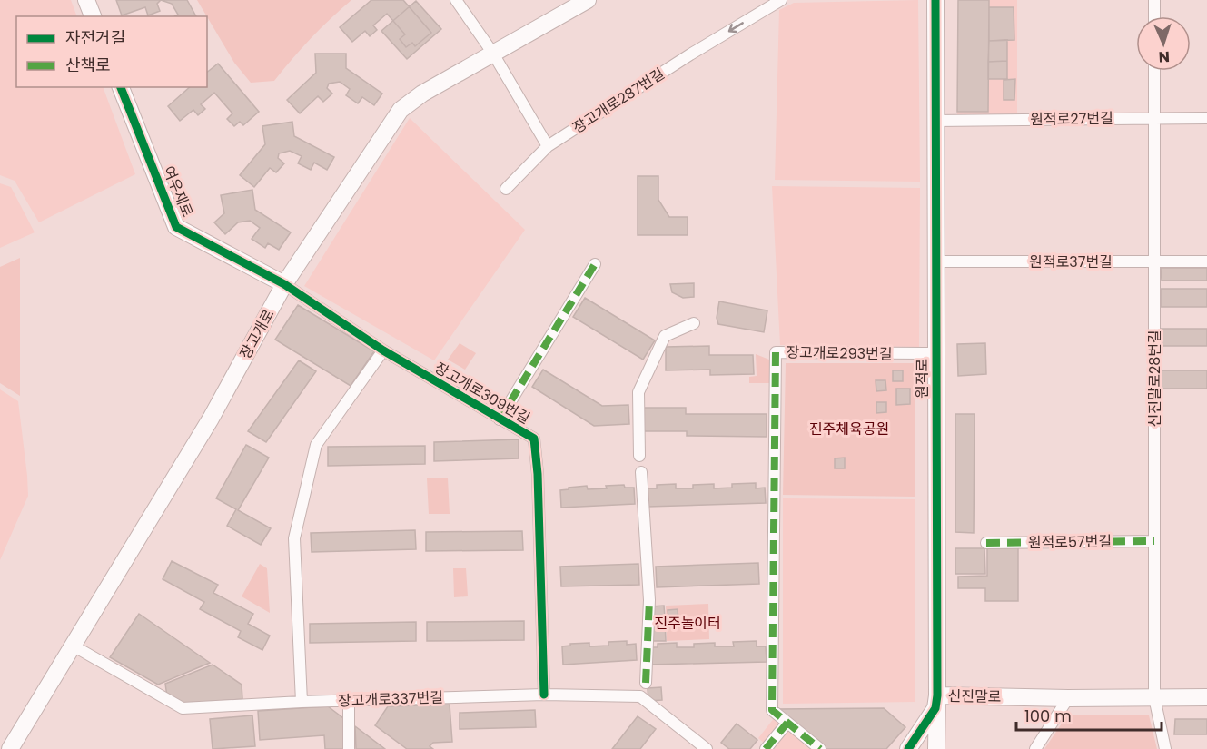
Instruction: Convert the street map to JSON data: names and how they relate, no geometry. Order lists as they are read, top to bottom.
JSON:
{
  "streets": {
    "street": [
      "장고개로287번길",
      "원적로27번길",
      "여우재로",
      "원적로37번길",
      "장고개로",
      "장고개로293번길",
      "원적로",
      "신진말로28번길",
      "장고개로309번길",
      "원적로57번길",
      "신진말로",
      "장고개로337번길"
    ]
  },
  "crossings": [
    ["원적로27번길", "원적로"],
    ["원적로27번길", "신진말로28번길"],
    ["여우재로", "장고개로"],
    ["여우재로", "장고개로309번길"],
    ["원적로37번길", "원적로"],
    ["원적로37번길", "신진말로28번길"],
    ["장고개로", "장고개로309번길"],
    ["장고개로", "장고개로337번길"],
    ["장고개로293번길", "원적로"],
    ["원적로", "신진말로"],
    ["신진말로28번길", "원적로57번길"],
    ["신진말로28번길", "신진말로"],
    ["장고개로309번길", "장고개로337번길"]
  ],
  "one_way": ["장고개로287번길"],
  "parks": ["진주체육공원", "진주놀이터"],
  "legend": ["자전거길", "산책로"],
  "scale_bar": "100 m",
  "north": "bottom"
}
